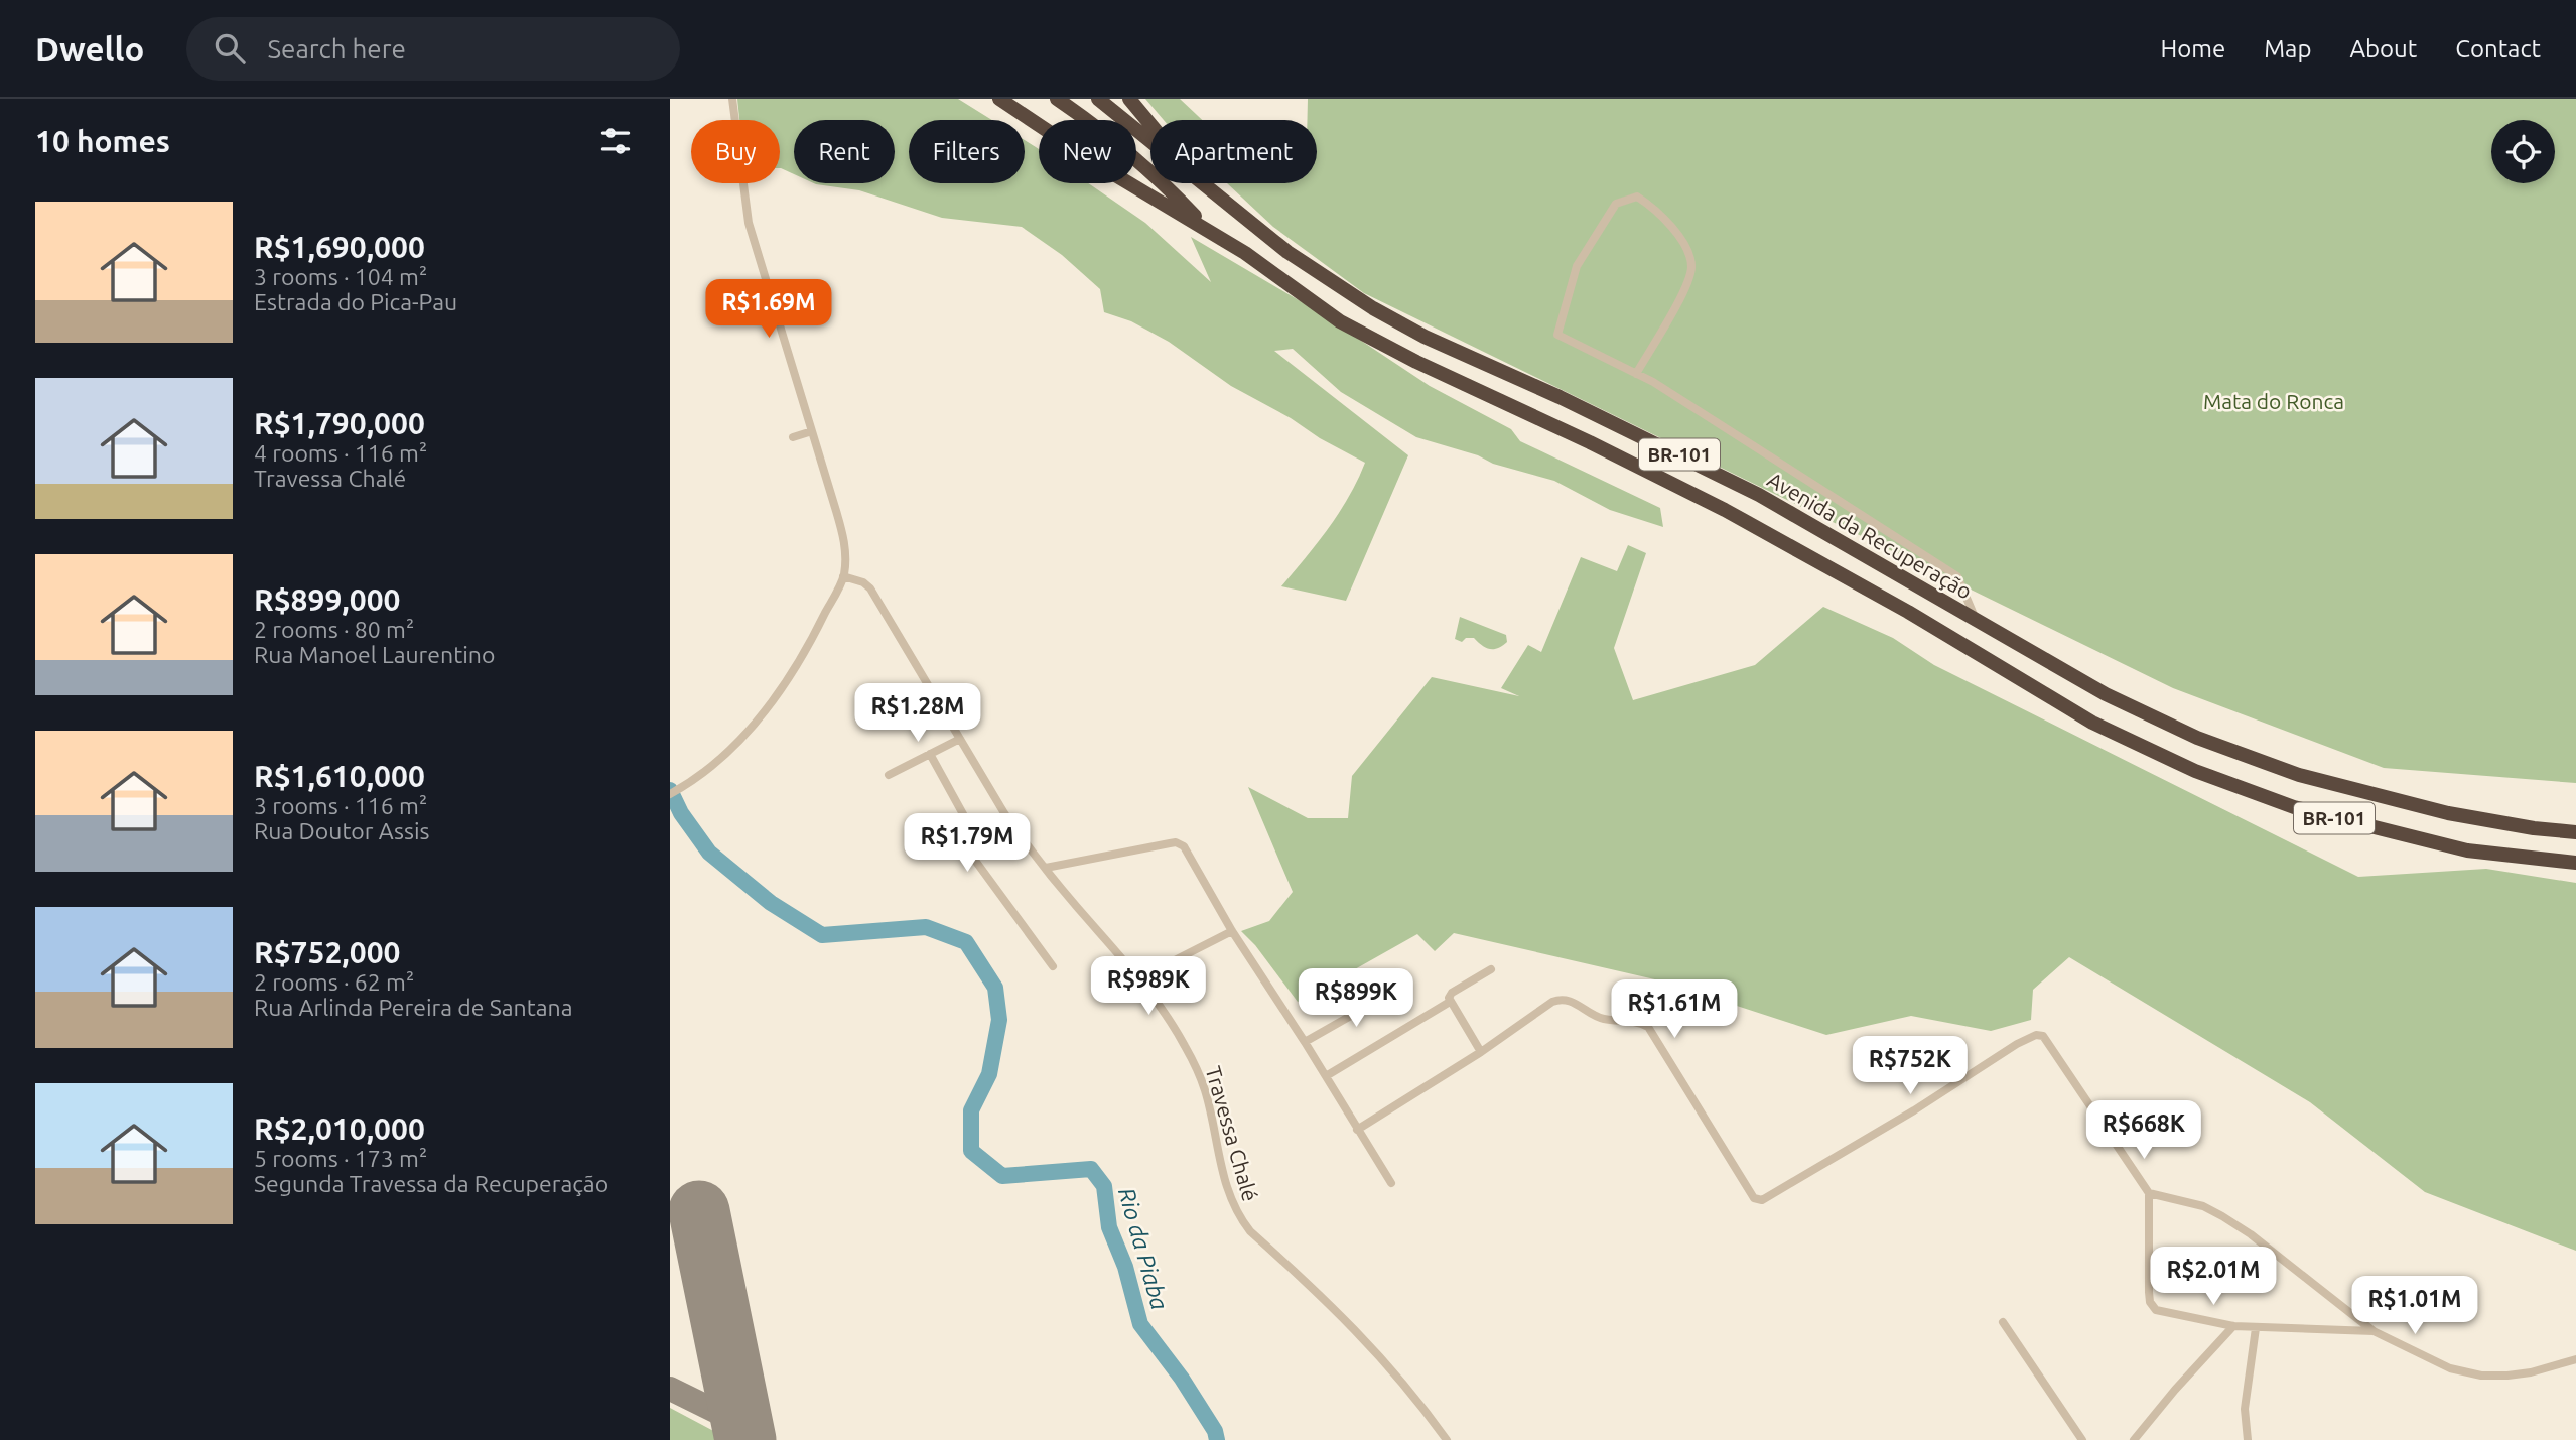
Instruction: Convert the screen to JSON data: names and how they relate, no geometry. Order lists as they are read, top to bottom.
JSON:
{
  "streets": {
    "highway": ["BR-101", "Avenida da Recuperação"],
    "street": ["Travessa Chalé"]
  },
  "water": ["Rio da Piaba"],
  "parks": ["Mata do Ronca"],
  "page": {
    "header": "Dwello",
    "search": "Search here",
    "nav": [
      "Home",
      "Map",
      "About",
      "Contact"
    ],
    "heading": "10 homes",
    "chip": [
      "Buy",
      "Rent",
      "Filters",
      "New",
      "Apartment"
    ],
    "list": [
      {
        "name": "R$1,690,000",
        "note": "3 rooms · 104 m² · Estrada do Pica-Pau"
      },
      {
        "name": "R$1,790,000",
        "note": "4 rooms · 116 m² · Travessa Chalé"
      },
      {
        "name": "R$899,000",
        "note": "2 rooms · 80 m² · Rua Manoel Laurentino"
      },
      {
        "name": "R$1,610,000",
        "note": "3 rooms · 116 m² · Rua Doutor Assis"
      },
      {
        "name": "R$752,000",
        "note": "2 rooms · 62 m² · Rua Arlinda Pereira de Santana"
      },
      {
        "name": "R$2,010,000",
        "note": "5 rooms · 173 m² · Segunda Travessa da Recuperação"
      }
    ],
    "price": [
      "R$1.69M",
      "R$1.28M",
      "R$1.79M",
      "R$989K",
      "R$899K",
      "R$1.61M",
      "R$752K",
      "R$668K",
      "R$2.01M",
      "R$1.01M"
    ]
  }
}
